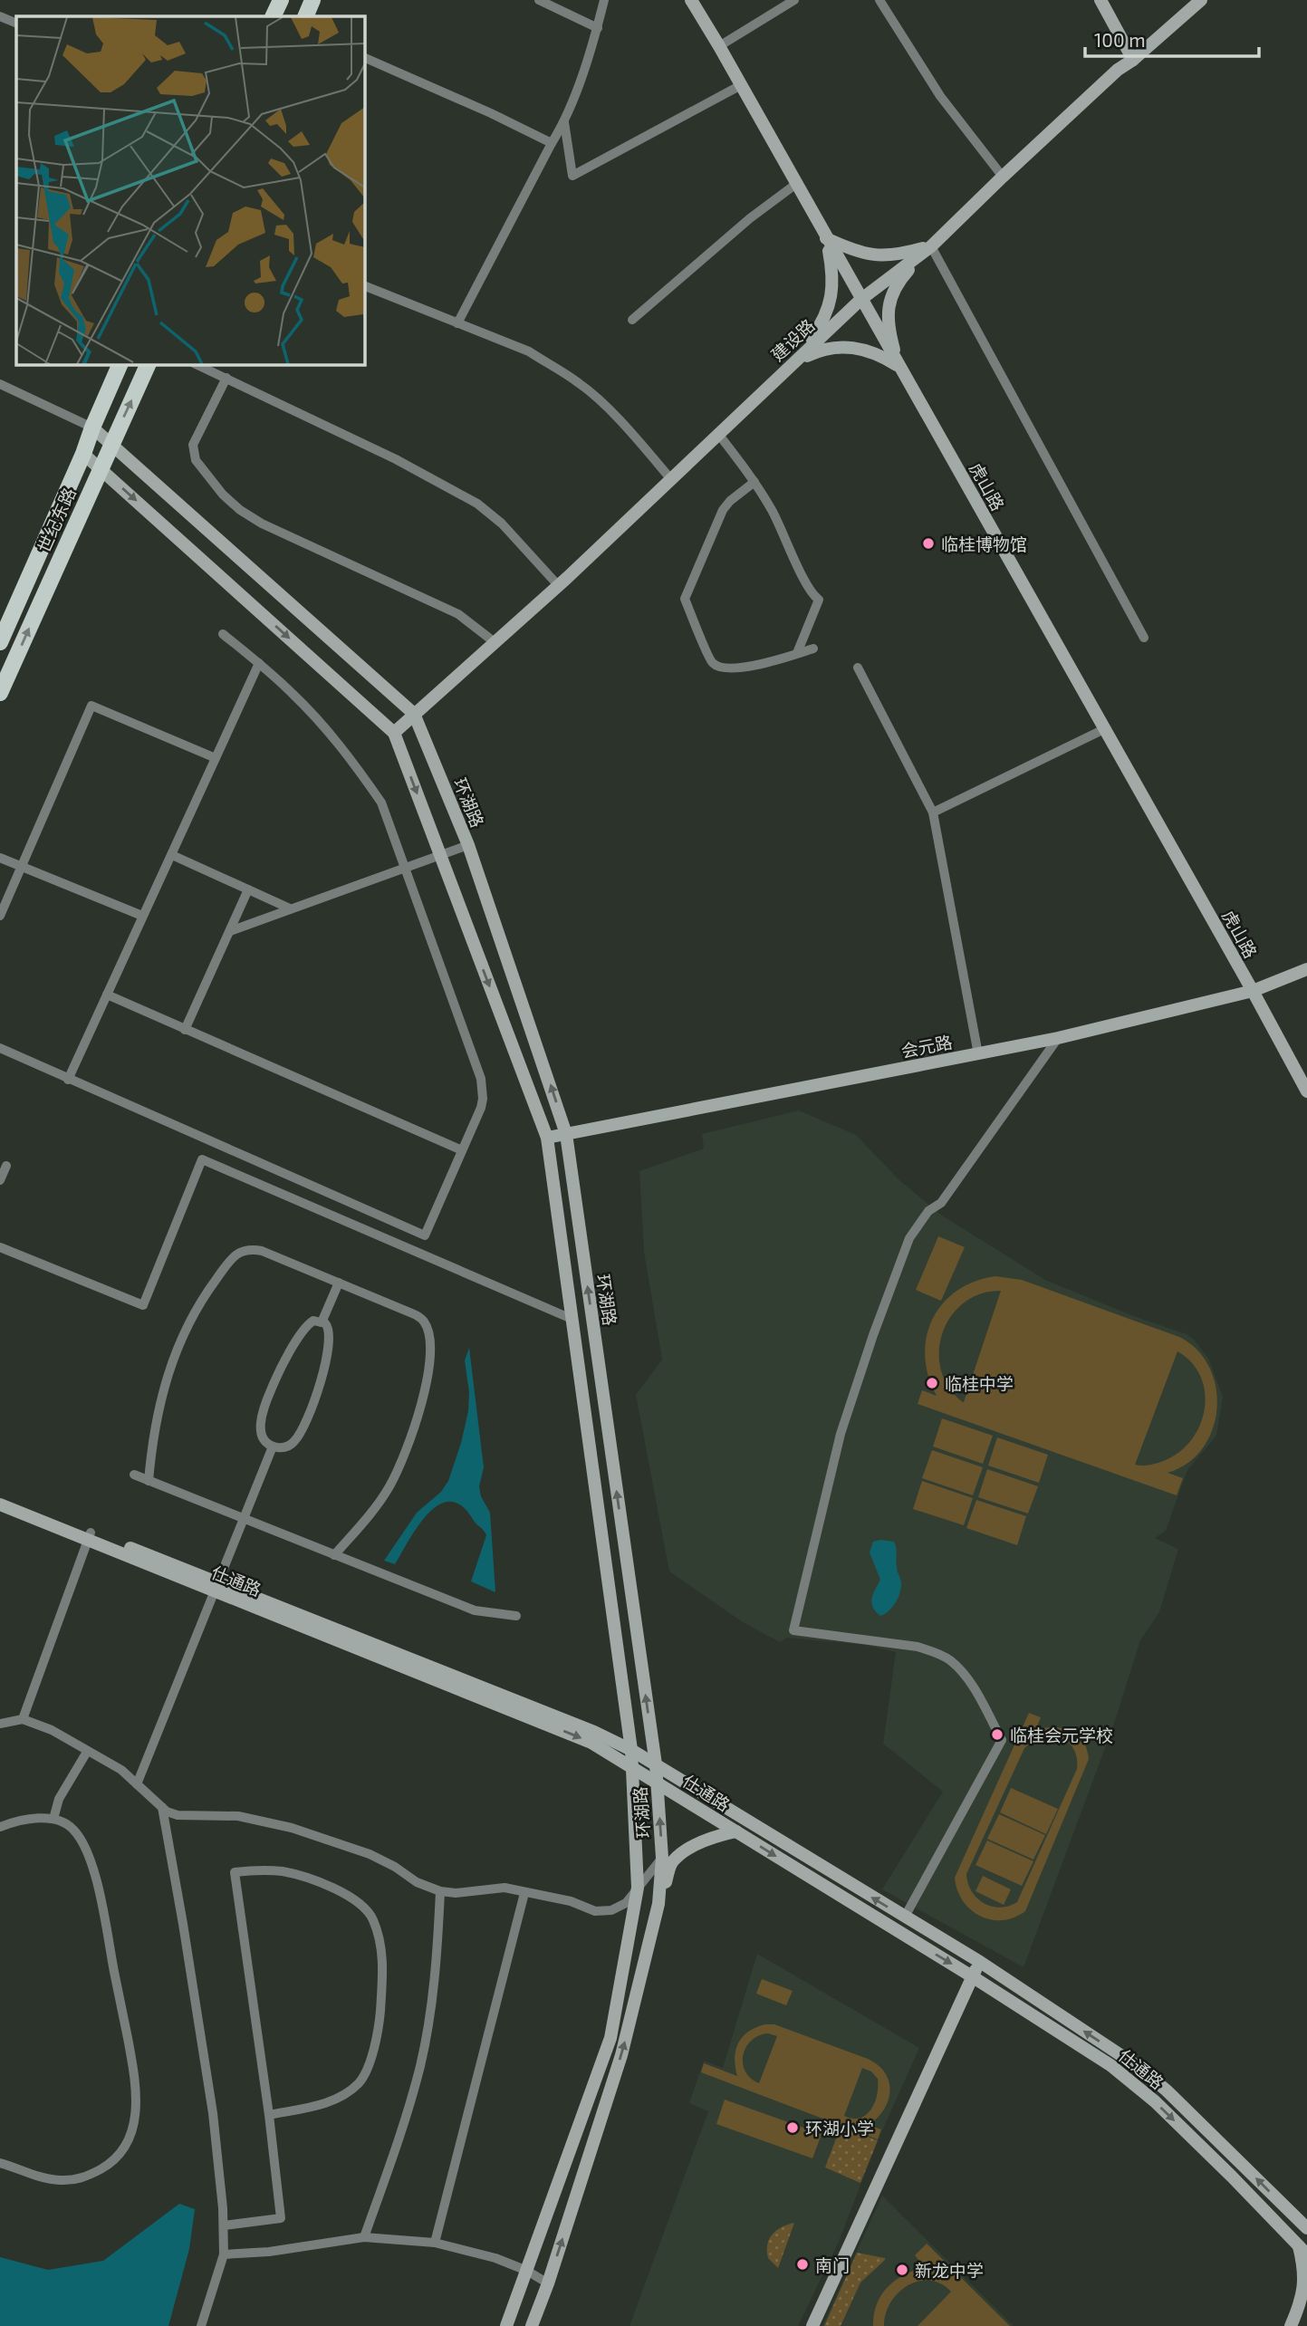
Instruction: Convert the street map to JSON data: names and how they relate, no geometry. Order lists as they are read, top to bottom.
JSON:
{
  "streets": {
    "main road": ["世纪东路"],
    "street": [
      "建设路",
      "虎山路",
      "环湖路",
      "会元路",
      "仕通路"
    ]
  },
  "crossings": [
    ["建设路", "虎山路"],
    ["建设路", "环湖路"],
    ["虎山路", "会元路"],
    ["世纪东路", "环湖路"],
    ["环湖路", "会元路"],
    ["环湖路", "仕通路"]
  ],
  "places": [
    "临桂博物馆",
    "临桂中学",
    "临桂会元学校",
    "环湖小学",
    "南门",
    "新龙中学"
  ],
  "scale_bar": "100 m"
}
